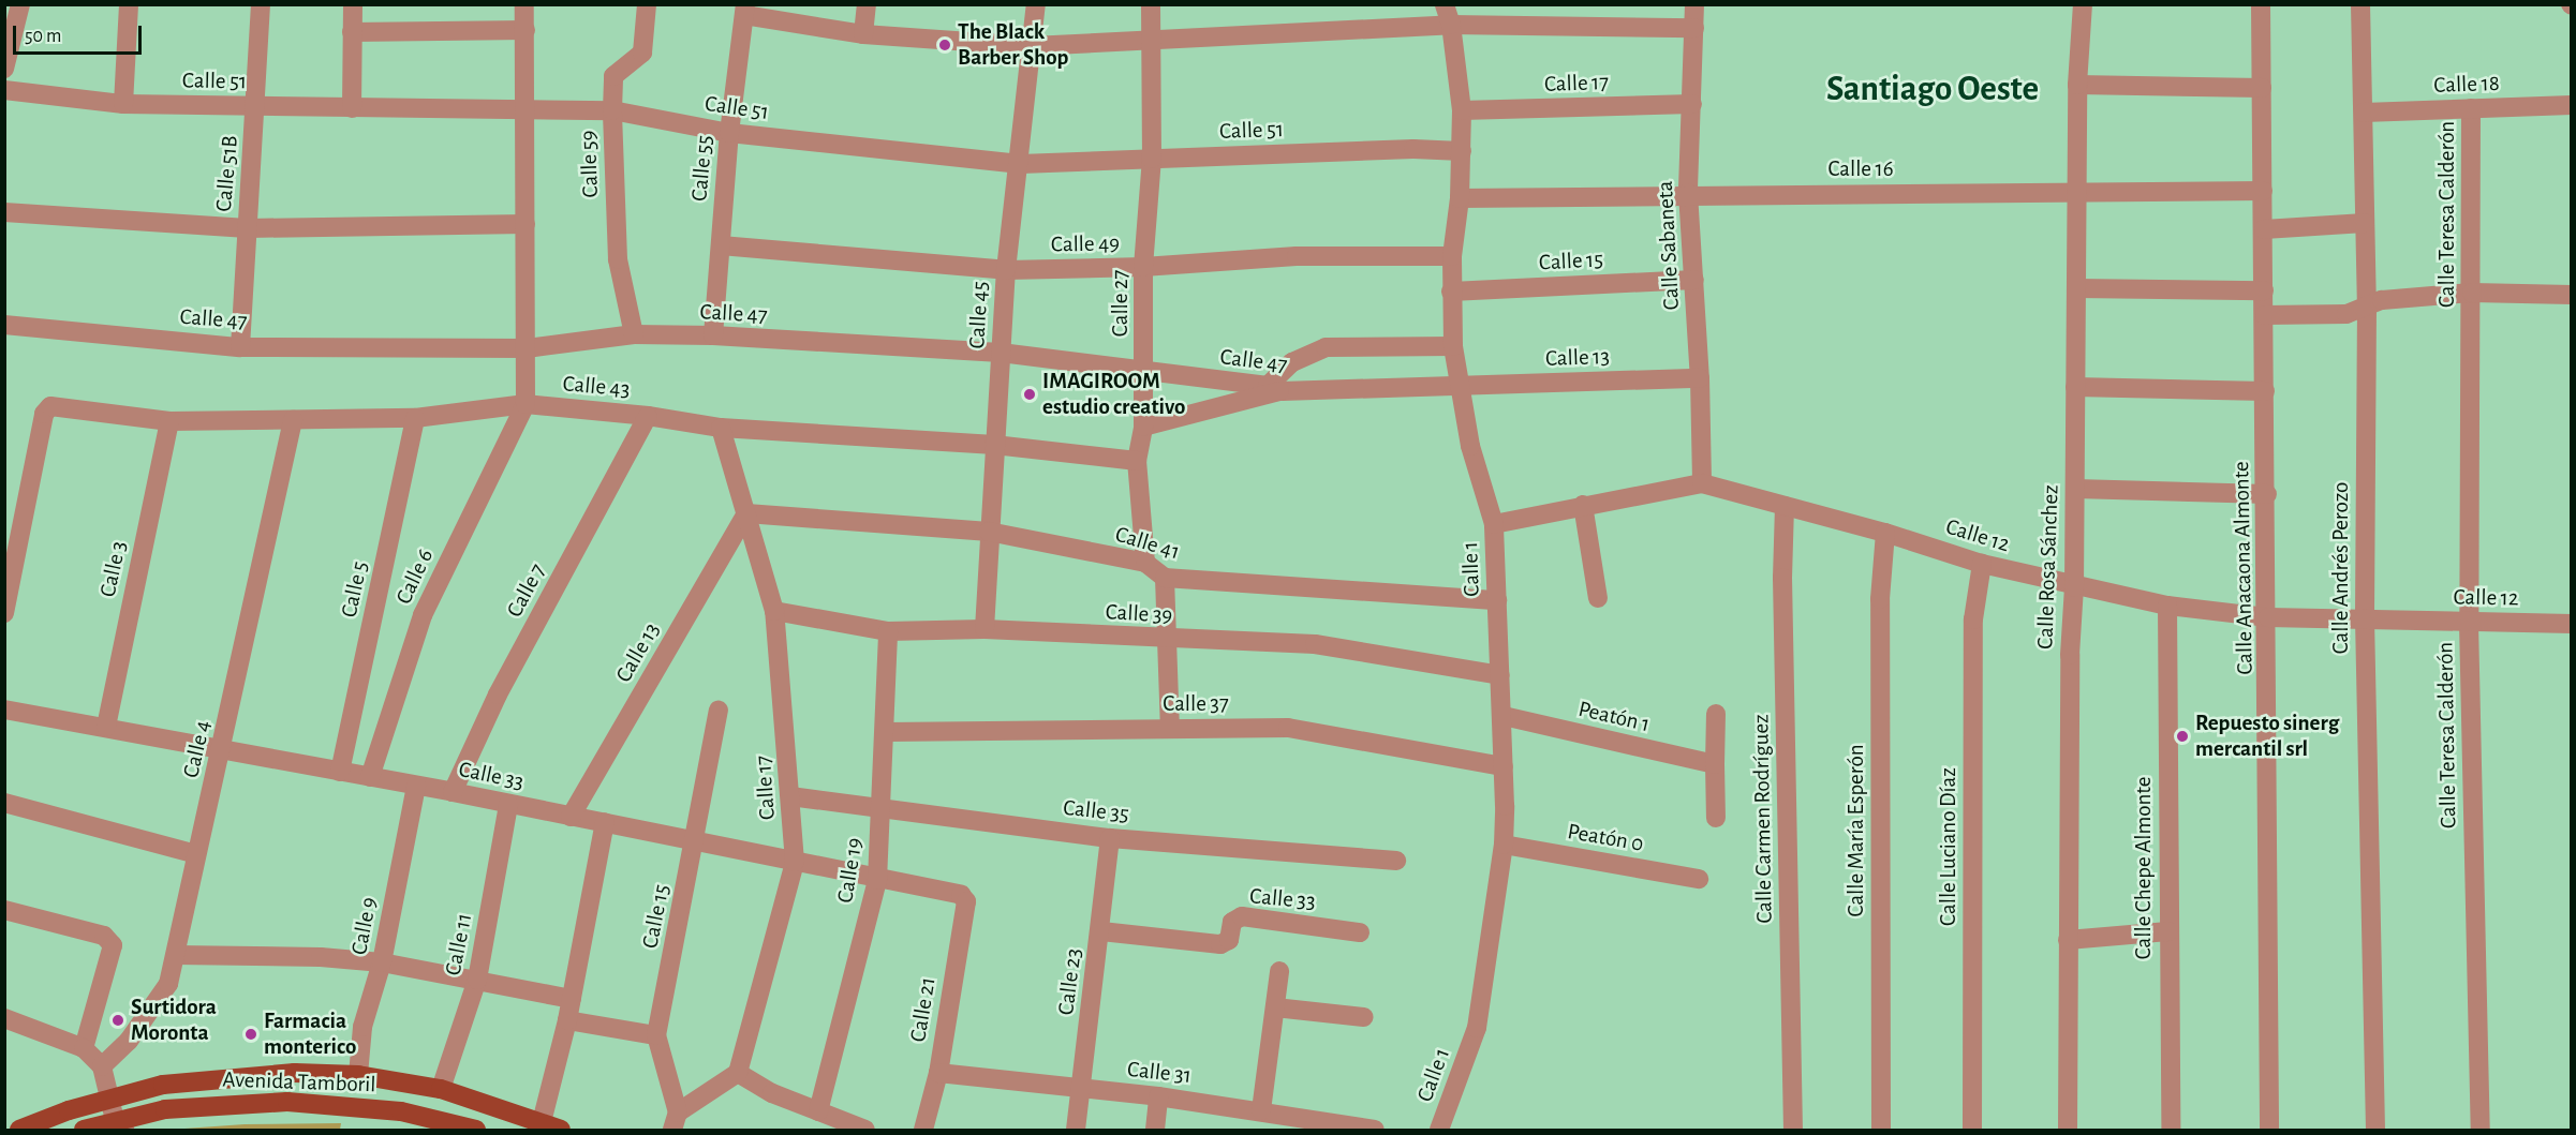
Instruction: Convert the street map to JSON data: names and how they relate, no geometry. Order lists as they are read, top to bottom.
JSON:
{
  "streets": {
    "main road": ["Avenida Tamboril"],
    "street": [
      "Calle 51",
      "Calle 17",
      "Calle 18",
      "Calle 59",
      "Calle 55",
      "Calle 16",
      "Calle 51B",
      "Calle Teresa Calderón",
      "Calle 49",
      "Calle Sabaneta",
      "Calle 15",
      "Calle 27",
      "Calle 47",
      "Calle 45",
      "Calle 13",
      "Calle 43",
      "Calle 12",
      "Calle 41",
      "Calle Rosa Sánchez",
      "Calle Anacaona Almonte",
      "Calle Andrés Perozo",
      "Calle 3",
      "Calle 1",
      "Calle 6",
      "Calle 5",
      "Calle 7",
      "Calle 39",
      "Calle 37",
      "Peatón 1",
      "Calle 4",
      "Calle 33",
      "Calle 35",
      "Calle Carmen Rodríguez",
      "Calle María Esperón",
      "Peatón 0",
      "Calle Luciano Díaz",
      "Calle Chepe Almonte",
      "Calle 19",
      "Calle 9",
      "Calle 11",
      "Calle 23",
      "Calle 21",
      "Calle 31"
    ]
  },
  "crossings": [
    ["Calle 51", "Calle 59"],
    ["Calle 51", "Calle 55"],
    ["Calle 51", "Calle 51B"],
    ["Calle 51", "Calle 27"],
    ["Calle 51", "Calle 45"],
    ["Calle 51", "Calle 1"],
    ["Calle 17", "Calle Sabaneta"],
    ["Calle 17", "Calle 13"],
    ["Calle 17", "Calle 43"],
    ["Calle 17", "Calle 41"],
    ["Calle 17", "Calle 1"],
    ["Calle 17", "Calle 39"],
    ["Calle 17", "Calle 33"],
    ["Calle 17", "Calle 35"],
    ["Calle 18", "Calle Teresa Calderón"],
    ["Calle 18", "Calle Andrés Perozo"],
    ["Calle 59", "Calle 47"],
    ["Calle 55", "Calle 49"],
    ["Calle 55", "Calle 47"],
    ["Calle 16", "Calle Sabaneta"],
    ["Calle 16", "Calle Rosa Sánchez"],
    ["Calle 16", "Calle Anacaona Almonte"],
    ["Calle 16", "Calle 1"],
    ["Calle 51B", "Calle 47"],
    ["Calle Teresa Calderón", "Calle 12"],
    ["Calle 49", "Calle 27"],
    ["Calle 49", "Calle 45"],
    ["Calle 49", "Calle 1"],
    ["Calle Sabaneta", "Calle 15"],
    ["Calle Sabaneta", "Calle 13"],
    ["Calle Sabaneta", "Calle 12"],
    ["Calle 15", "Calle 1"],
    ["Calle 15", "Calle 33"],
    ["Calle 27", "Calle 47"],
    ["Calle 27", "Calle 43"],
    ["Calle 27", "Calle 41"],
    ["Calle 47", "Calle 45"],
    ["Calle 47", "Calle 13"],
    ["Calle 47", "Calle 1"],
    ["Calle 45", "Calle 43"],
    ["Calle 45", "Calle 41"],
    ["Calle 45", "Calle 39"],
    ["Calle 13", "Calle 41"],
    ["Calle 13", "Calle 1"],
    ["Calle 13", "Calle 33"],
    ["Calle 43", "Calle 3"],
    ["Calle 43", "Calle 6"],
    ["Calle 43", "Calle 5"],
    ["Calle 43", "Calle 7"],
    ["Calle 43", "Calle 4"],
    ["Calle 12", "Calle Rosa Sánchez"],
    ["Calle 12", "Calle Anacaona Almonte"],
    ["Calle 12", "Calle Andrés Perozo"],
    ["Calle 12", "Calle 1"],
    ["Calle 12", "Calle Carmen Rodríguez"],
    ["Calle 12", "Calle María Esperón"],
    ["Calle 12", "Calle Luciano Díaz"],
    ["Calle 12", "Calle Chepe Almonte"],
    ["Calle 41", "Calle 1"],
    ["Calle 3", "Calle 33"],
    ["Calle 1", "Calle 39"],
    ["Calle 1", "Calle 37"],
    ["Calle 1", "Peatón 1"],
    ["Calle 1", "Peatón 0"],
    ["Calle 6", "Calle 33"],
    ["Calle 5", "Calle 33"],
    ["Calle 7", "Calle 33"],
    ["Calle 39", "Calle 19"],
    ["Calle 37", "Calle 19"],
    ["Calle 4", "Calle 33"],
    ["Calle 33", "Calle 19"],
    ["Calle 33", "Calle 9"],
    ["Calle 33", "Calle 11"],
    ["Calle 33", "Calle 23"],
    ["Calle 33", "Calle 21"],
    ["Calle 35", "Calle 19"],
    ["Calle 35", "Calle 23"],
    ["Calle 9", "Avenida Tamboril"],
    ["Calle 11", "Avenida Tamboril"],
    ["Calle 23", "Calle 31"],
    ["Calle 21", "Calle 31"]
  ],
  "districts": ["Santiago Oeste"],
  "places": [
    "The Black Barber Shop",
    "IMAGIROOM estudio creativo",
    "Repuesto sinerg mercantil srl",
    "Surtidora Moronta",
    "Farmacia monterico"
  ],
  "scale_bar": "50 m"
}
